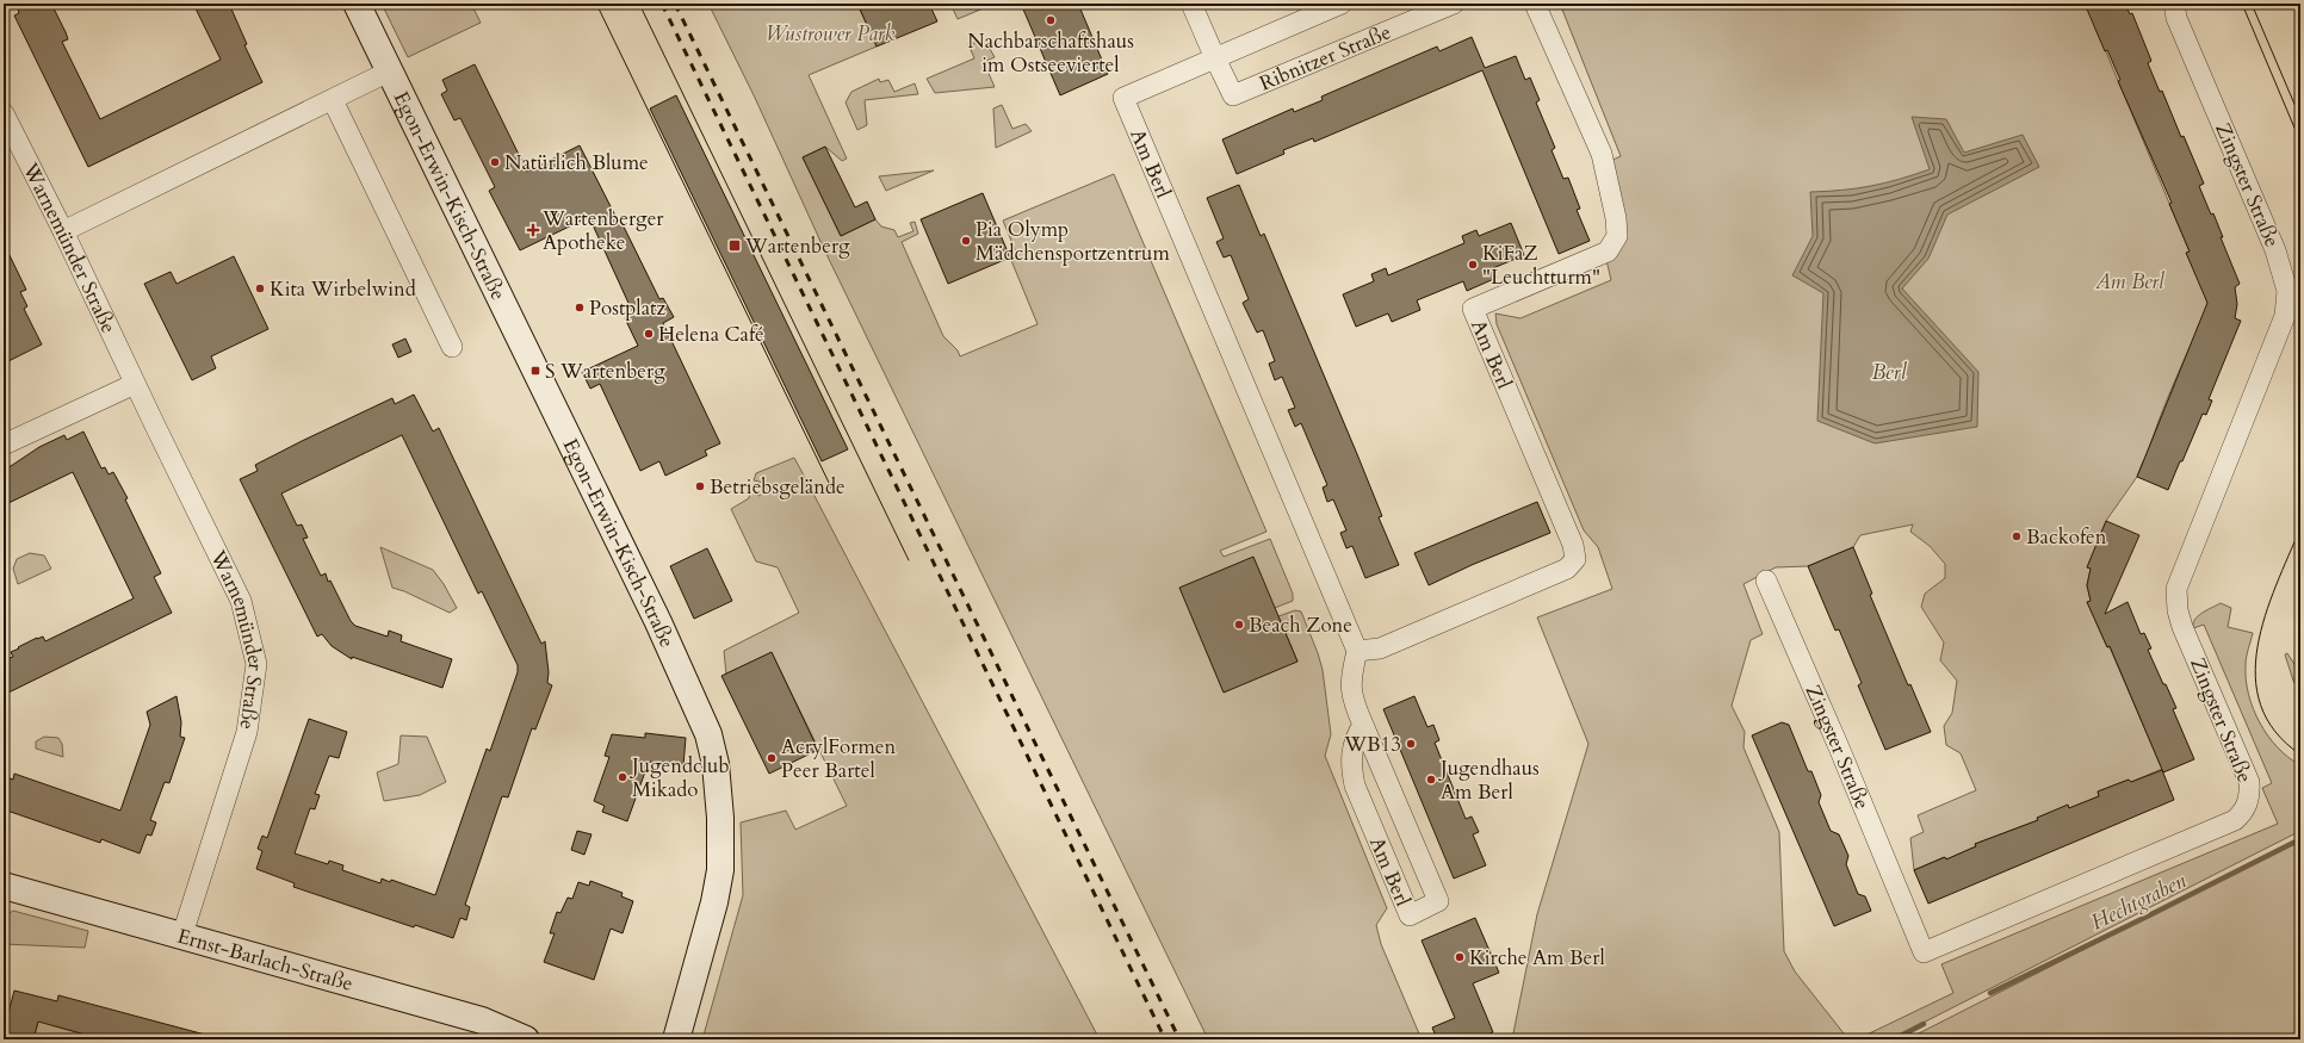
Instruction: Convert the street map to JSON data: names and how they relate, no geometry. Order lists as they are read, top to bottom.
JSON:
{
  "streets": {
    "street": [
      "Ribnitzer Straße",
      "Am Berl",
      "Zingster Straße",
      "Egon-Erwin-Kisch-Straße",
      "Warnemünder Straße",
      "Ernst-Barlach-Straße"
    ]
  },
  "crossings": [
    ["Ribnitzer Straße", "Am Berl"],
    ["Egon-Erwin-Kisch-Straße", "Warnemünder Straße"],
    ["Warnemünder Straße", "Ernst-Barlach-Straße"]
  ],
  "water": ["Berl", "Hechtgraben"],
  "parks": ["Wustrower Park", "Am Berl"],
  "places": {
    "other": [
      "Nachbarschaftshaus im Ostseeviertel",
      "Natürlich Blume",
      "Pia Olymp Mädchensportzentrum",
      "KiFaZ \"Leuchtturm\"",
      "Kita Wirbelwind",
      "Postplatz",
      "Helena Café",
      "Betriebsgelände",
      "Backofen",
      "Beach Zone",
      "WB13",
      "AcrylFormen Peer Bartel",
      "Jugendclub Mikado",
      "Jugendhaus Am Berl",
      "Kirche Am Berl"
    ],
    "health": ["Wartenberger Apotheke"],
    "transit": ["Wartenberg", "S Wartenberg"]
  }
}
